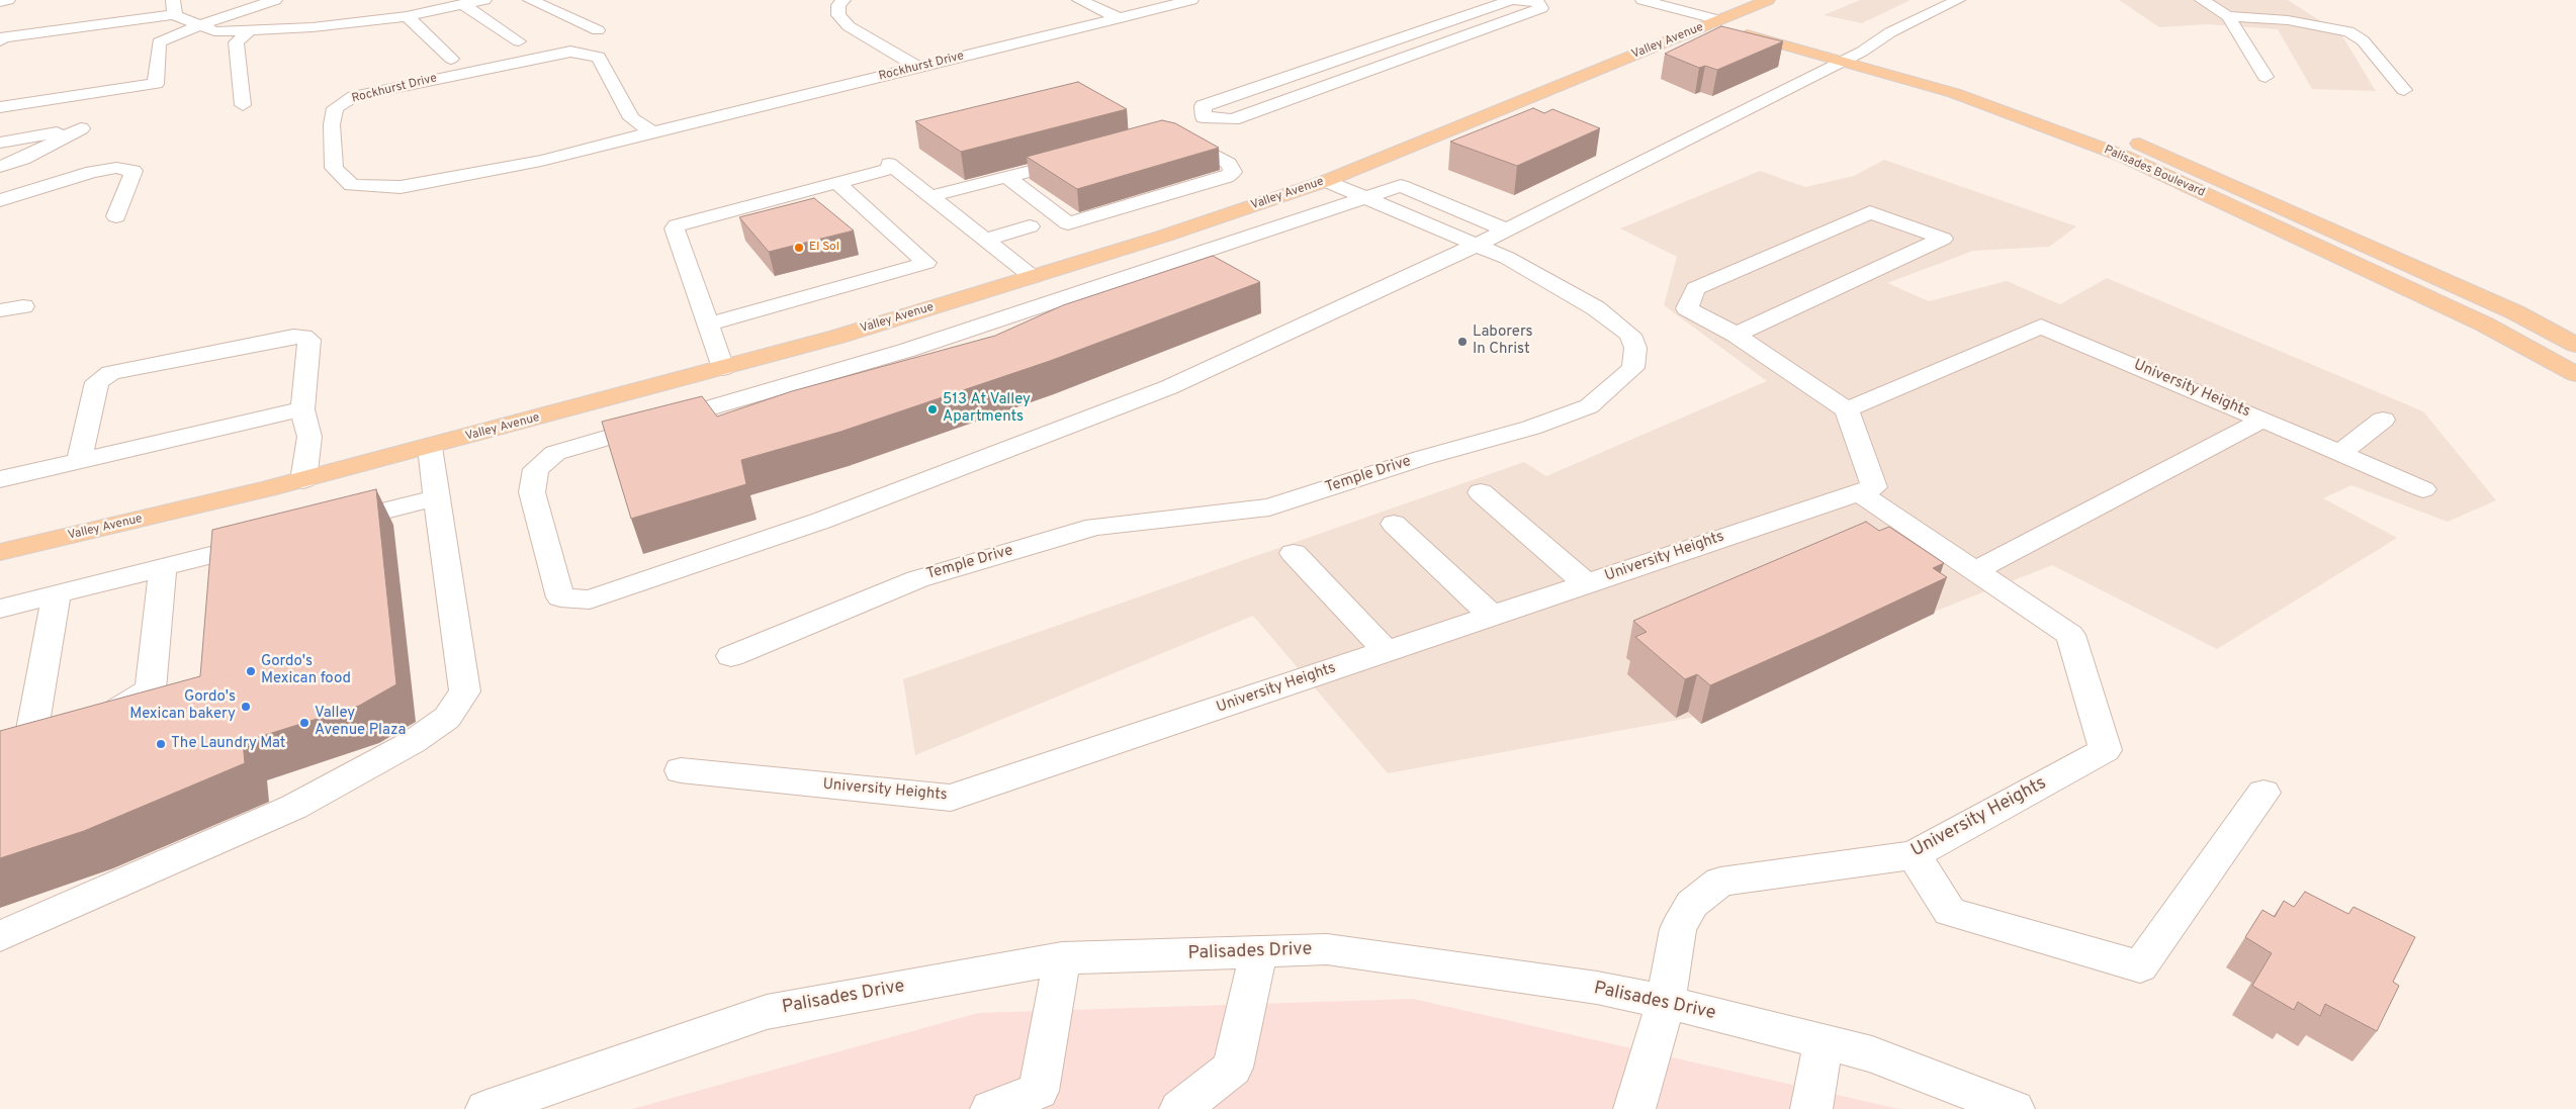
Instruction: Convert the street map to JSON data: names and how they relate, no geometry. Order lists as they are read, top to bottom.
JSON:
{
  "streets": {
    "main road": ["Valley Avenue", "Palisades Boulevard"],
    "street": [
      "Rockhurst Drive",
      "University Heights",
      "Temple Drive",
      "Palisades Drive"
    ]
  },
  "crossings": [
    ["Valley Avenue", "Palisades Boulevard"],
    ["Valley Avenue", "Temple Drive"],
    ["University Heights", "Palisades Drive"]
  ],
  "places": [
    "El Sol",
    "Laborers In Christ",
    "513 At Valley Apartments",
    "Gordo's Mexican food",
    "Gordo's Mexican bakery",
    "Valley Avenue Plaza",
    "The Laundry Mat"
  ]
}
